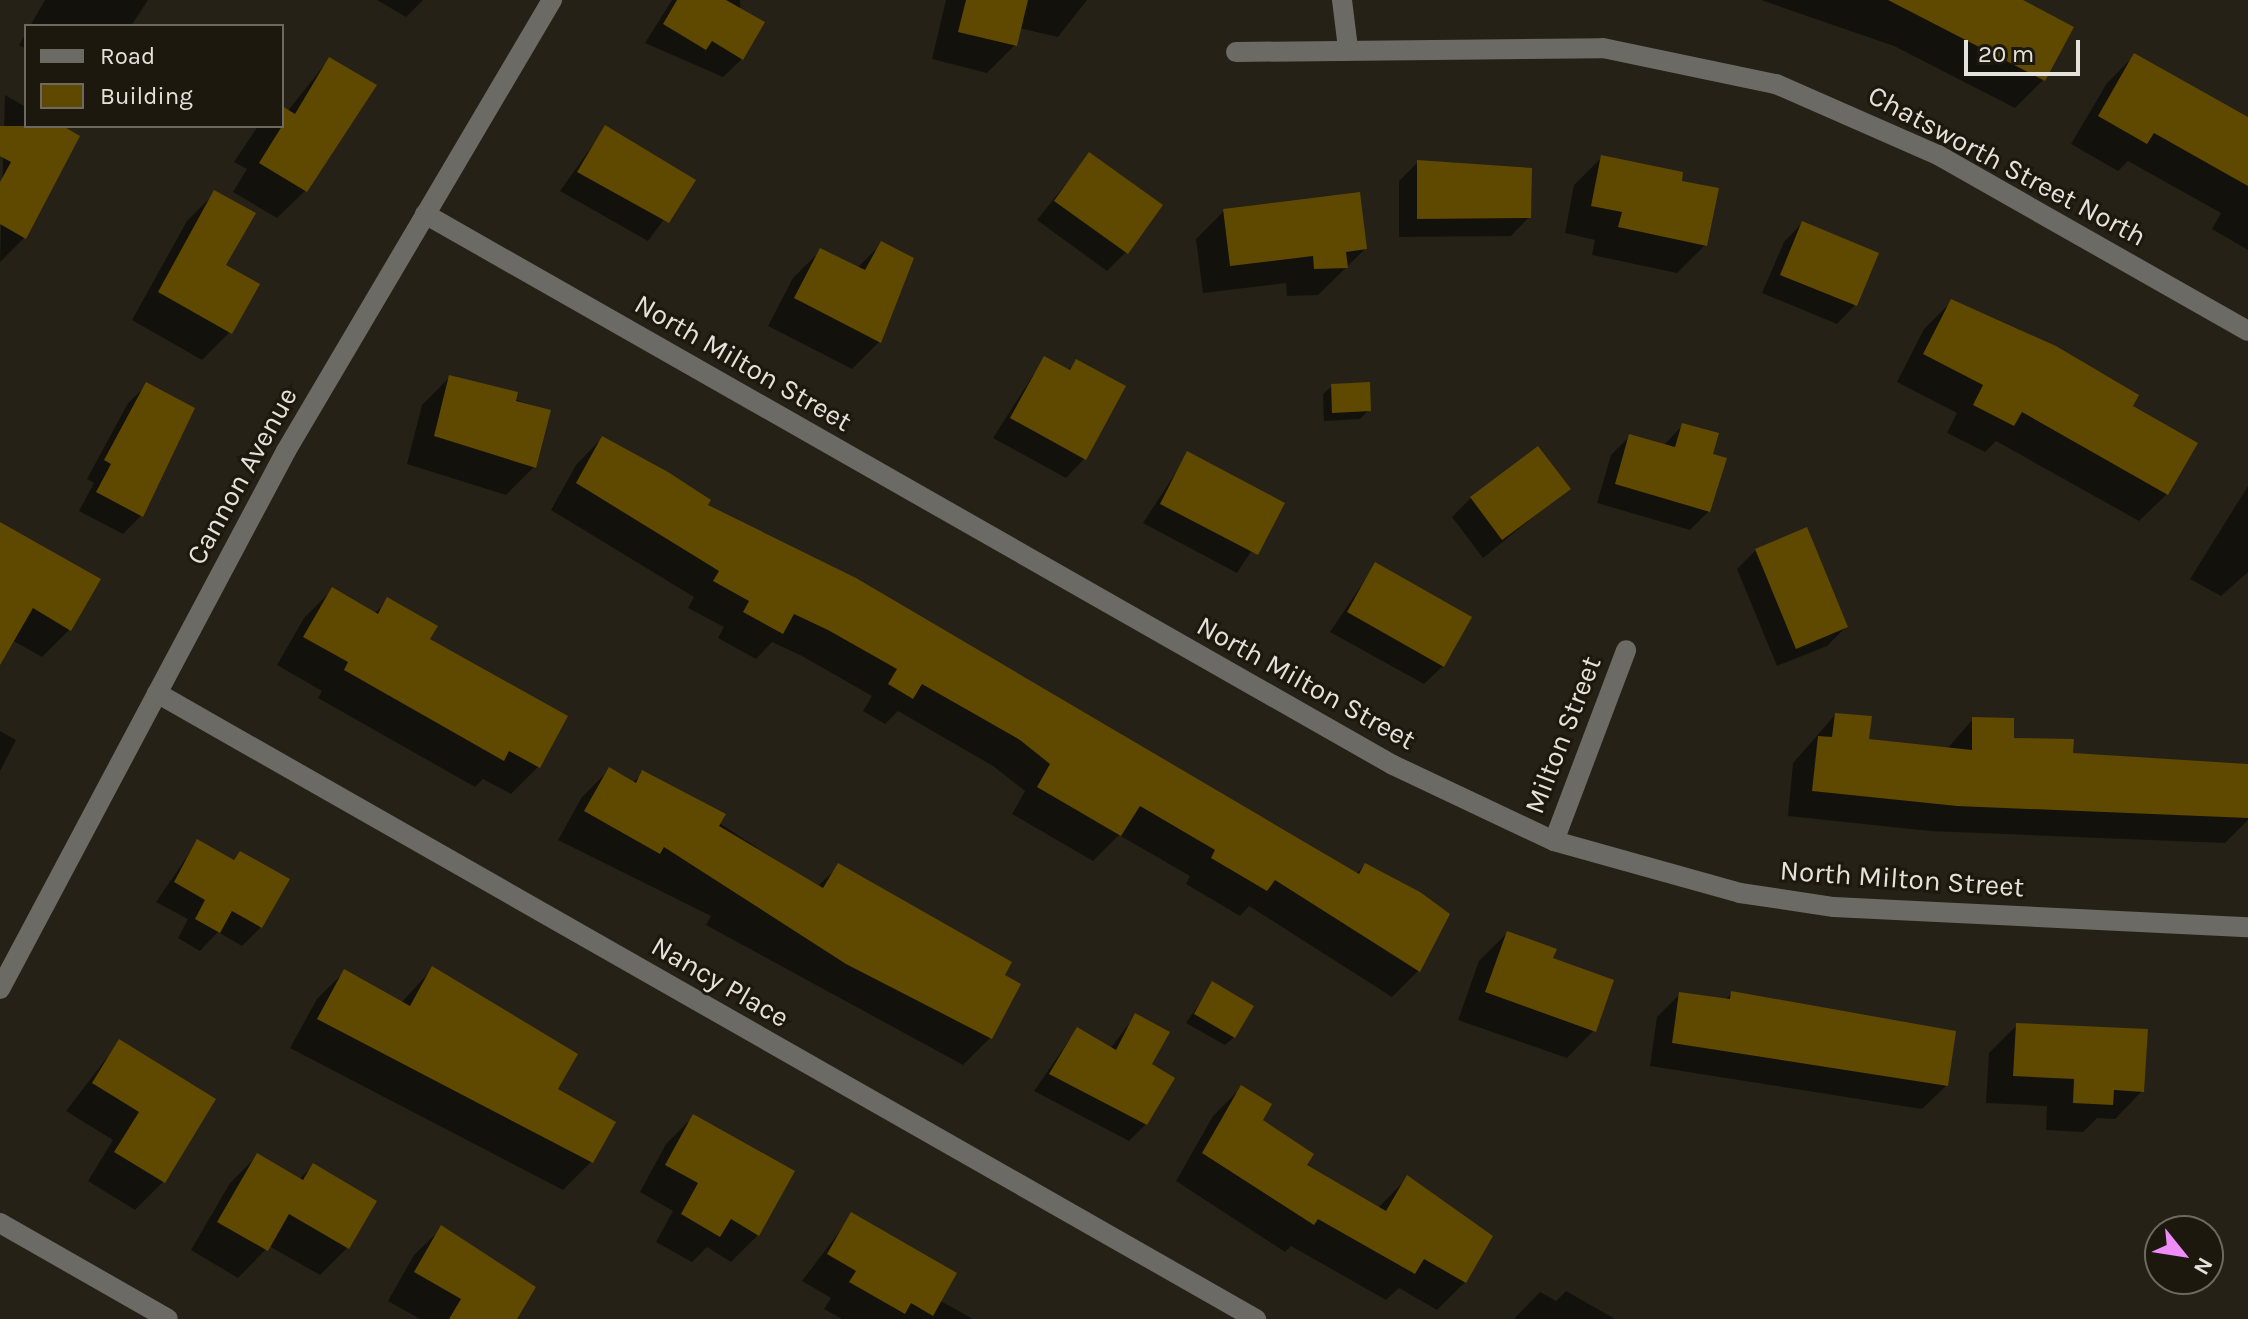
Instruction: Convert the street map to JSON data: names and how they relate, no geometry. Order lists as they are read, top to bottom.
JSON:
{
  "streets": {
    "street": [
      "Chatsworth Street North",
      "North Milton Street",
      "Cannon Avenue",
      "Milton Street",
      "Nancy Place"
    ]
  },
  "crossings": [
    ["North Milton Street", "Cannon Avenue"],
    ["North Milton Street", "Milton Street"],
    ["Cannon Avenue", "Nancy Place"]
  ],
  "legend": ["Road", "Building"],
  "scale_bar": "20 m",
  "north": "bottom right"
}
